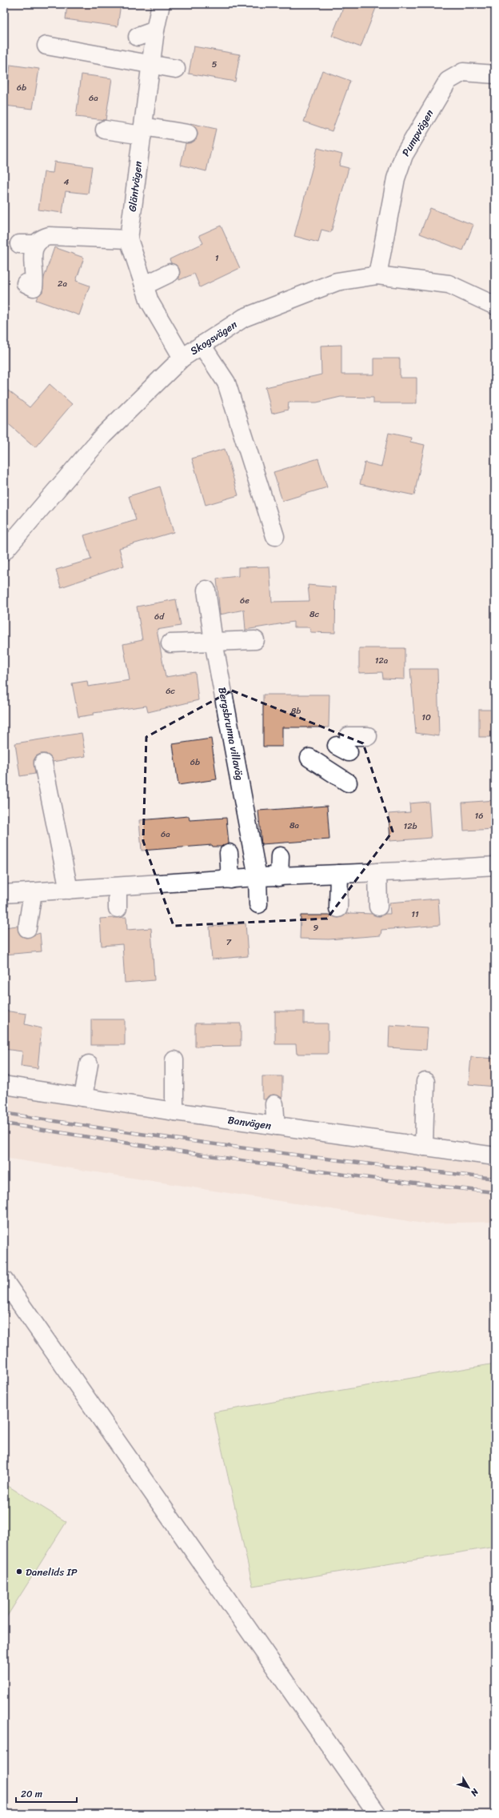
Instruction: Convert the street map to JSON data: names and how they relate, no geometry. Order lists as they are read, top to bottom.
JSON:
{
  "streets": {
    "street": [
      "Pumpvägen",
      "Gläntvägen",
      "Skogsvägen",
      "Bergsbrunna villaväg",
      "Banvägen"
    ]
  },
  "crossings": [
    ["Pumpvägen", "Skogsvägen"],
    ["Gläntvägen", "Skogsvägen"]
  ],
  "places": ["Danelids IP"],
  "house_numbers": [
    "5",
    "6b",
    "6a",
    "4",
    "1",
    "2a",
    "6e",
    "8c",
    "6d",
    "12a",
    "6c",
    "8b",
    "10",
    "6b",
    "16",
    "8a",
    "12b",
    "6a",
    "11",
    "9",
    "7"
  ],
  "scale_bar": "20 m",
  "north": "bottom right"
}
